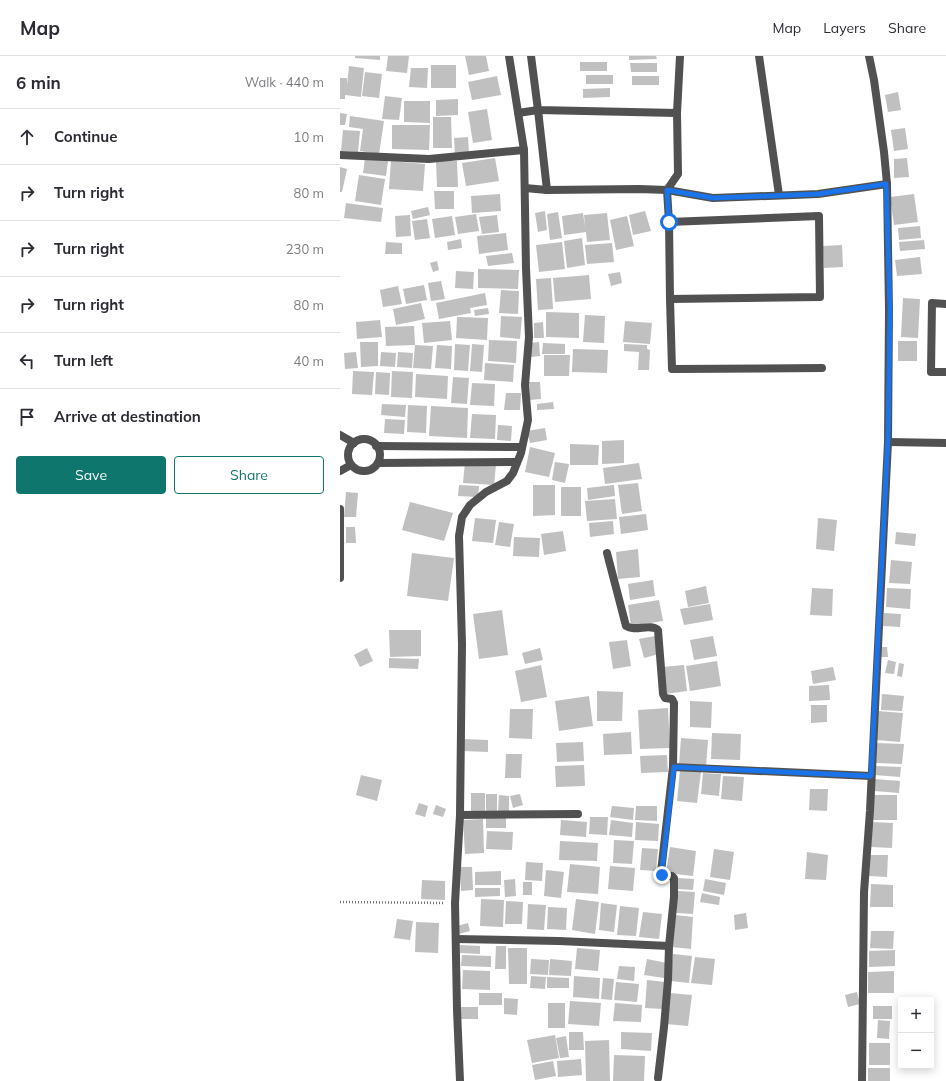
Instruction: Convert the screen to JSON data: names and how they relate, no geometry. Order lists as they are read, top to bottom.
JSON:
{
  "page": {
    "header": "Map",
    "nav": ["Map", "Layers", "Share"],
    "heading": ["6 min", "Walk · 440 m"],
    "list": [
      ["Continue", "10 m"],
      ["Turn right", "80 m"],
      ["Turn right", "230 m"],
      ["Turn right", "80 m"],
      ["Turn left", "40 m"],
      "Arrive at destination"
    ],
    "buttons": ["Save", "Share"],
    "map_buttons": ["+", "−"]
  }
}
